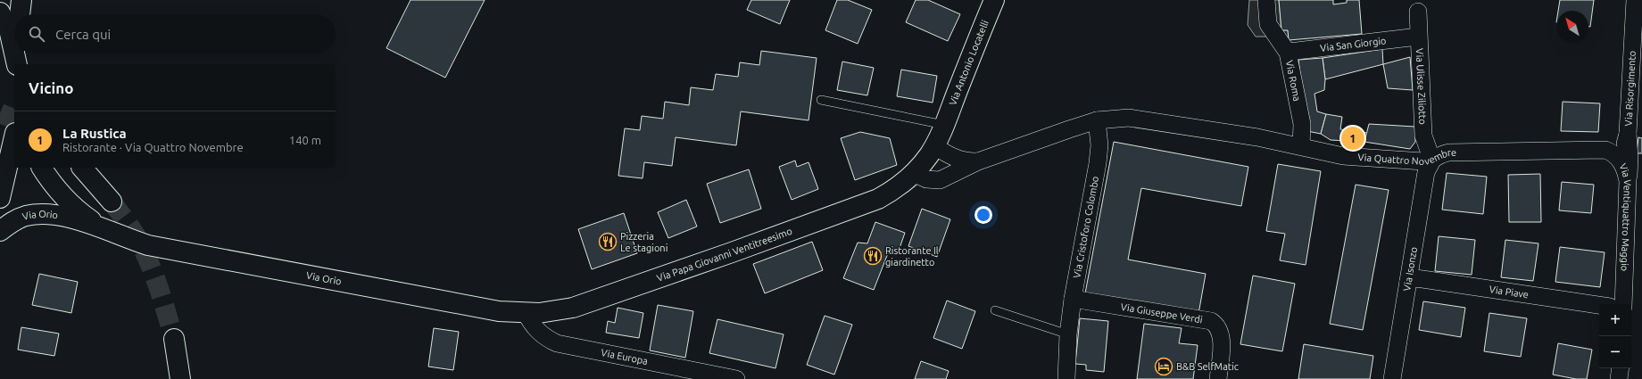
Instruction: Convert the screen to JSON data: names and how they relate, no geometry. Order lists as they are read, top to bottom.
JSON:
{
  "streets": {
    "main road": ["Via Antonio Locatelli", "Via Orio", "Via Papa Giovanni Ventitreesimo"],
    "street": [
      "Via San Giorgio",
      "Via Roma",
      "Via Ulisse Ziliotto",
      "Via Risorgimento",
      "Via Quattro Novembre",
      "Via Ventiquattro Maggio",
      "Via Cristoforo Colombo",
      "Via Isonzo",
      "Via Piave",
      "Via Giuseppe Verdi",
      "Via Europa"
    ]
  },
  "crossings": [
    ["Via San Giorgio", "Via Roma"],
    ["Via San Giorgio", "Via Ulisse Ziliotto"],
    ["Via Antonio Locatelli", "Via Papa Giovanni Ventitreesimo"],
    ["Via Roma", "Via Quattro Novembre"],
    ["Via Ulisse Ziliotto", "Via Quattro Novembre"],
    ["Via Ulisse Ziliotto", "Via Isonzo"],
    ["Via Risorgimento", "Via Quattro Novembre"],
    ["Via Risorgimento", "Via Ventiquattro Maggio"],
    ["Via Quattro Novembre", "Via Ventiquattro Maggio"],
    ["Via Quattro Novembre", "Via Cristoforo Colombo"],
    ["Via Quattro Novembre", "Via Isonzo"],
    ["Via Orio", "Via Papa Giovanni Ventitreesimo"],
    ["Via Orio", "Via Europa"],
    ["Via Cristoforo Colombo", "Via Giuseppe Verdi"],
    ["Via Papa Giovanni Ventitreesimo", "Via Europa"],
    ["Via Isonzo", "Via Piave"]
  ],
  "places": {
    "restaurant": ["Pizzeria Le stagioni", "Ristorante Il giardinetto"],
    "hotel": ["B&B SelfMatic"]
  },
  "north": "top left",
  "page": {
    "search": "Cerca qui",
    "heading": "Vicino",
    "list": [
      {
        "mark": "1",
        "name": "La Rustica",
        "note": "Ristorante · Via Quattro Novembre",
        "value": "140 m"
      }
    ],
    "pins": "1",
    "map_buttons": ["+", "−"]
  }
}
